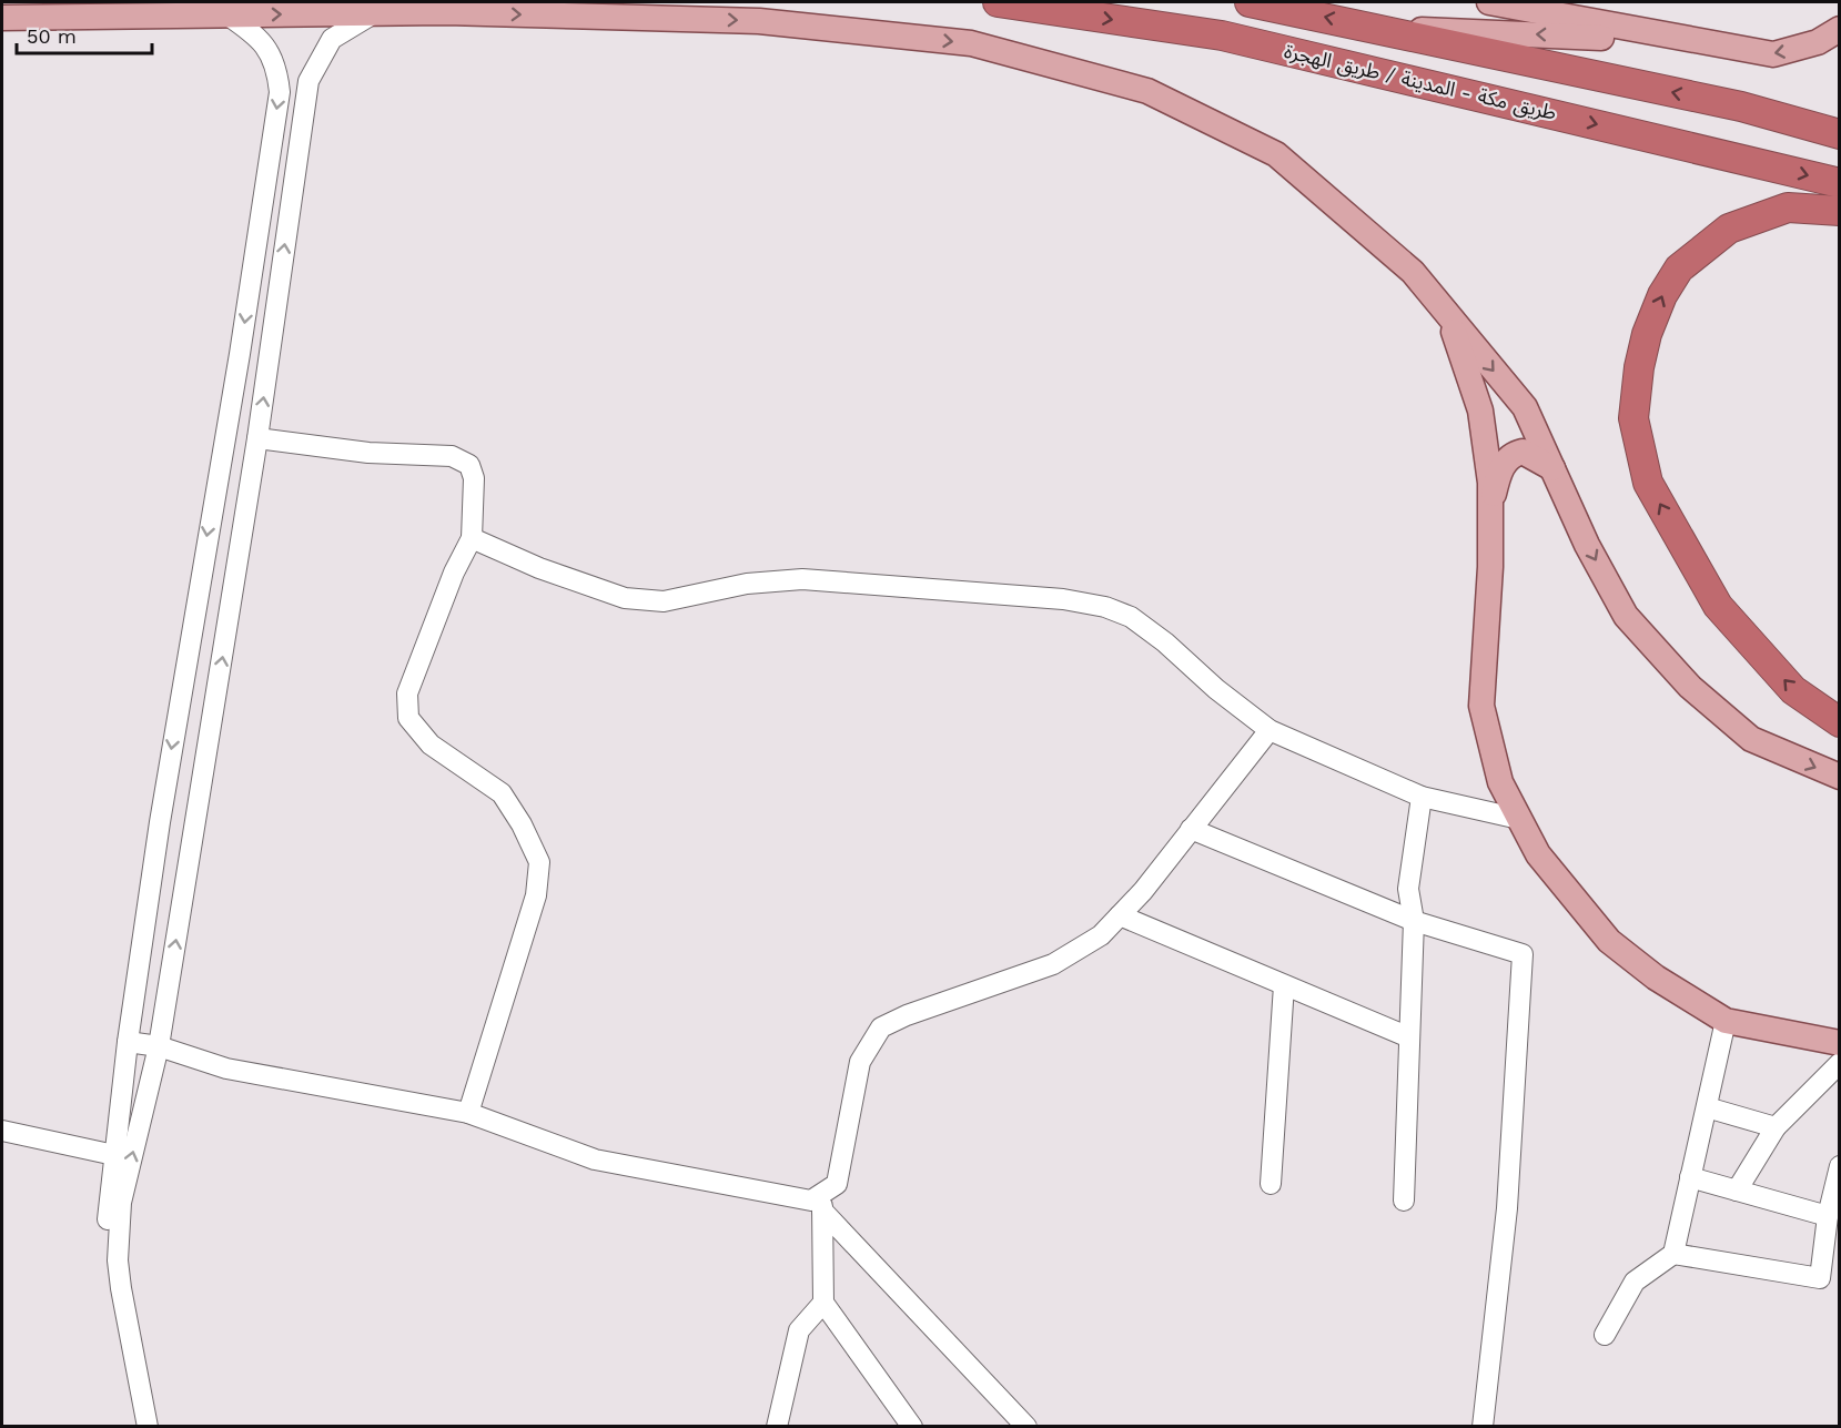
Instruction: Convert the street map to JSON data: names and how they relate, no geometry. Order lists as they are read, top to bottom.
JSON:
{
  "streets": {
    "highway": ["طريق مكة - المدينة / طريق الهجرة"]
  },
  "scale_bar": "50 m"
}
